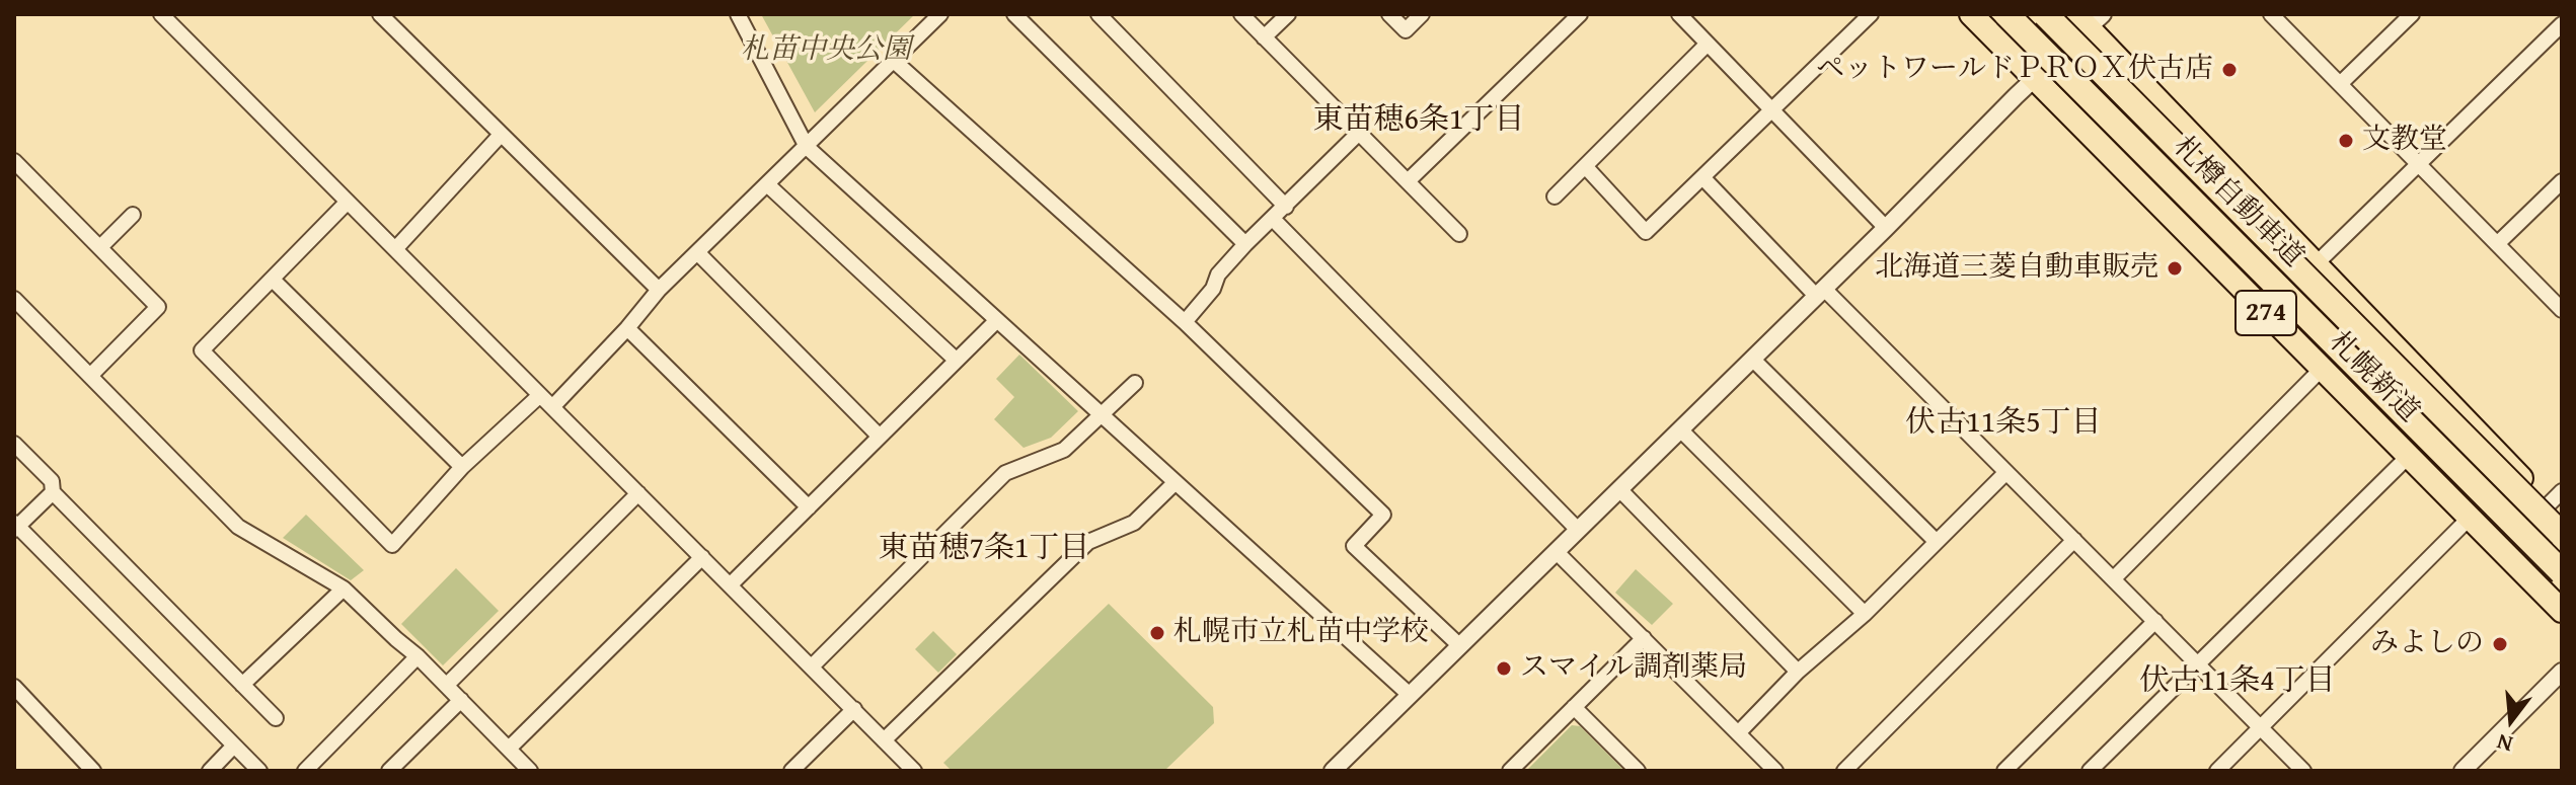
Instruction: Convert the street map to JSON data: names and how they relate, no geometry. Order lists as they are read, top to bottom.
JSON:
{
  "streets": {
    "highway": ["札樽自動車道", "274", "札幌新道"]
  },
  "districts": [
    "東苗穂6条1丁目",
    "伏古11条5丁目",
    "東苗穂7条1丁目",
    "伏古11条4丁目"
  ],
  "parks": ["札苗中央公園"],
  "places": [
    "ペットワールドＰＲＯＸ伏古店",
    "文教堂",
    "北海道三菱自動車販売",
    "札幌市立札苗中学校",
    "みよしの",
    "スマイル調剤薬局"
  ],
  "north": "bottom"
}
